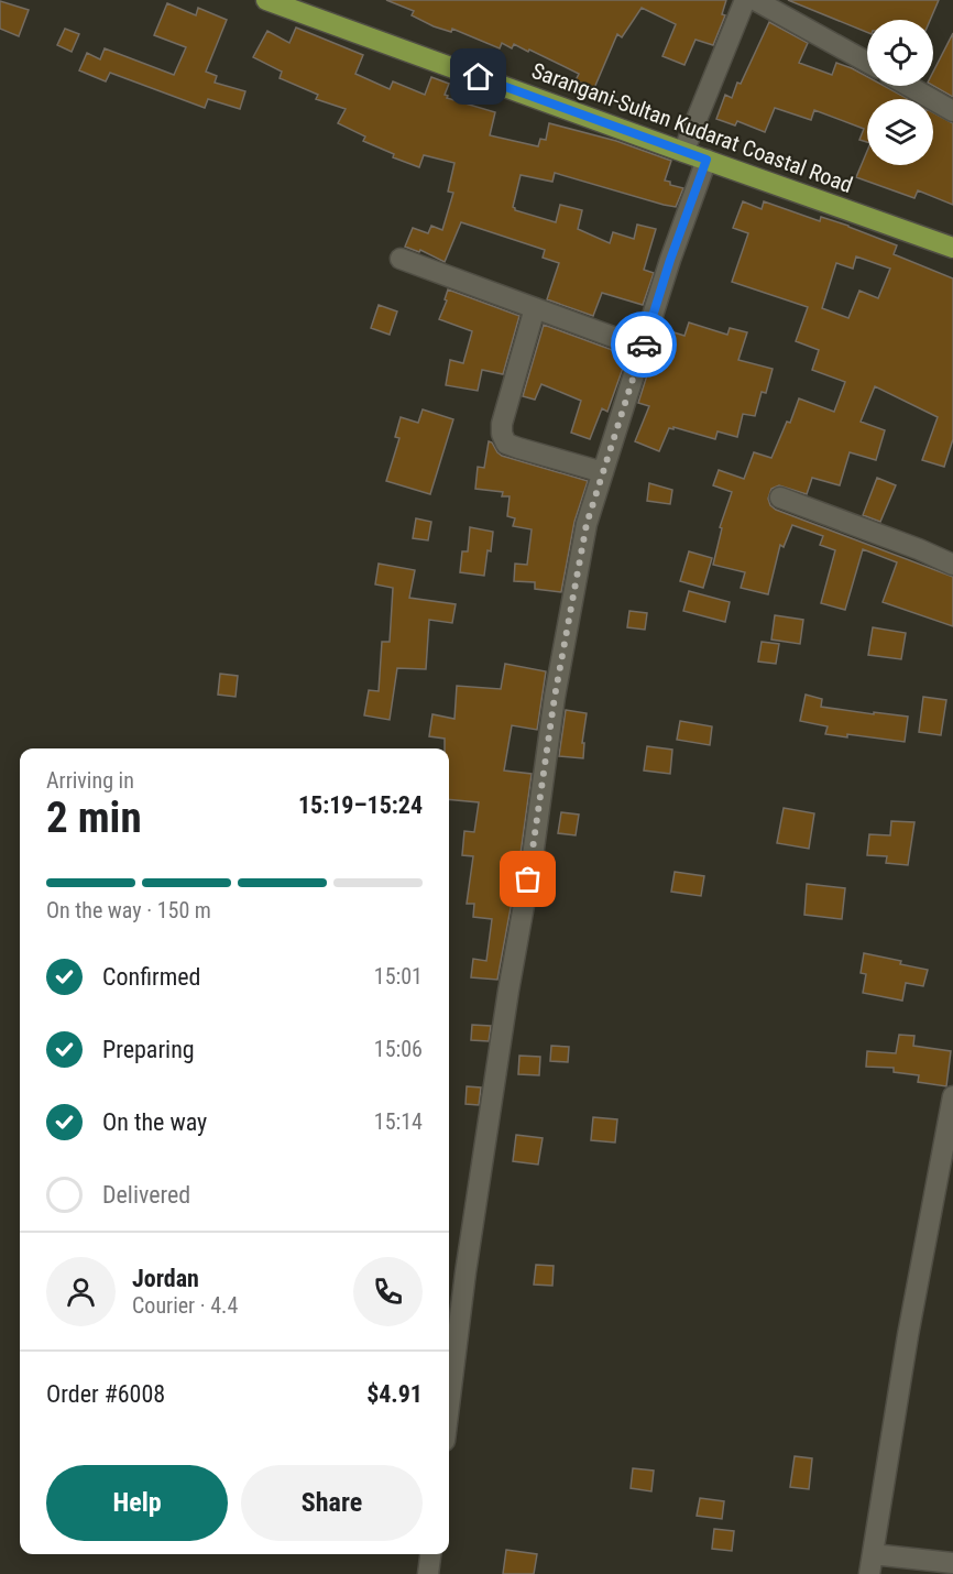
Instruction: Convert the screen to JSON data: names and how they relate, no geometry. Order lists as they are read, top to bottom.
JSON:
{
  "streets": {
    "main road": ["Sarangani-Sultan Kudarat Coastal Road"]
  },
  "page": {
    "heading": ["2 min", "Arriving in", "15:19–15:24"],
    "panel": [
      "Jordan",
      "Courier · 4.4",
      "Order #6008",
      "$4.91"
    ],
    "bar": "On the way · 150 m",
    "list": [
      ["Confirmed", "15:01"],
      ["Preparing", "15:06"],
      ["On the way", "15:14"],
      "Delivered"
    ],
    "buttons": ["Help", "Share"]
  }
}
